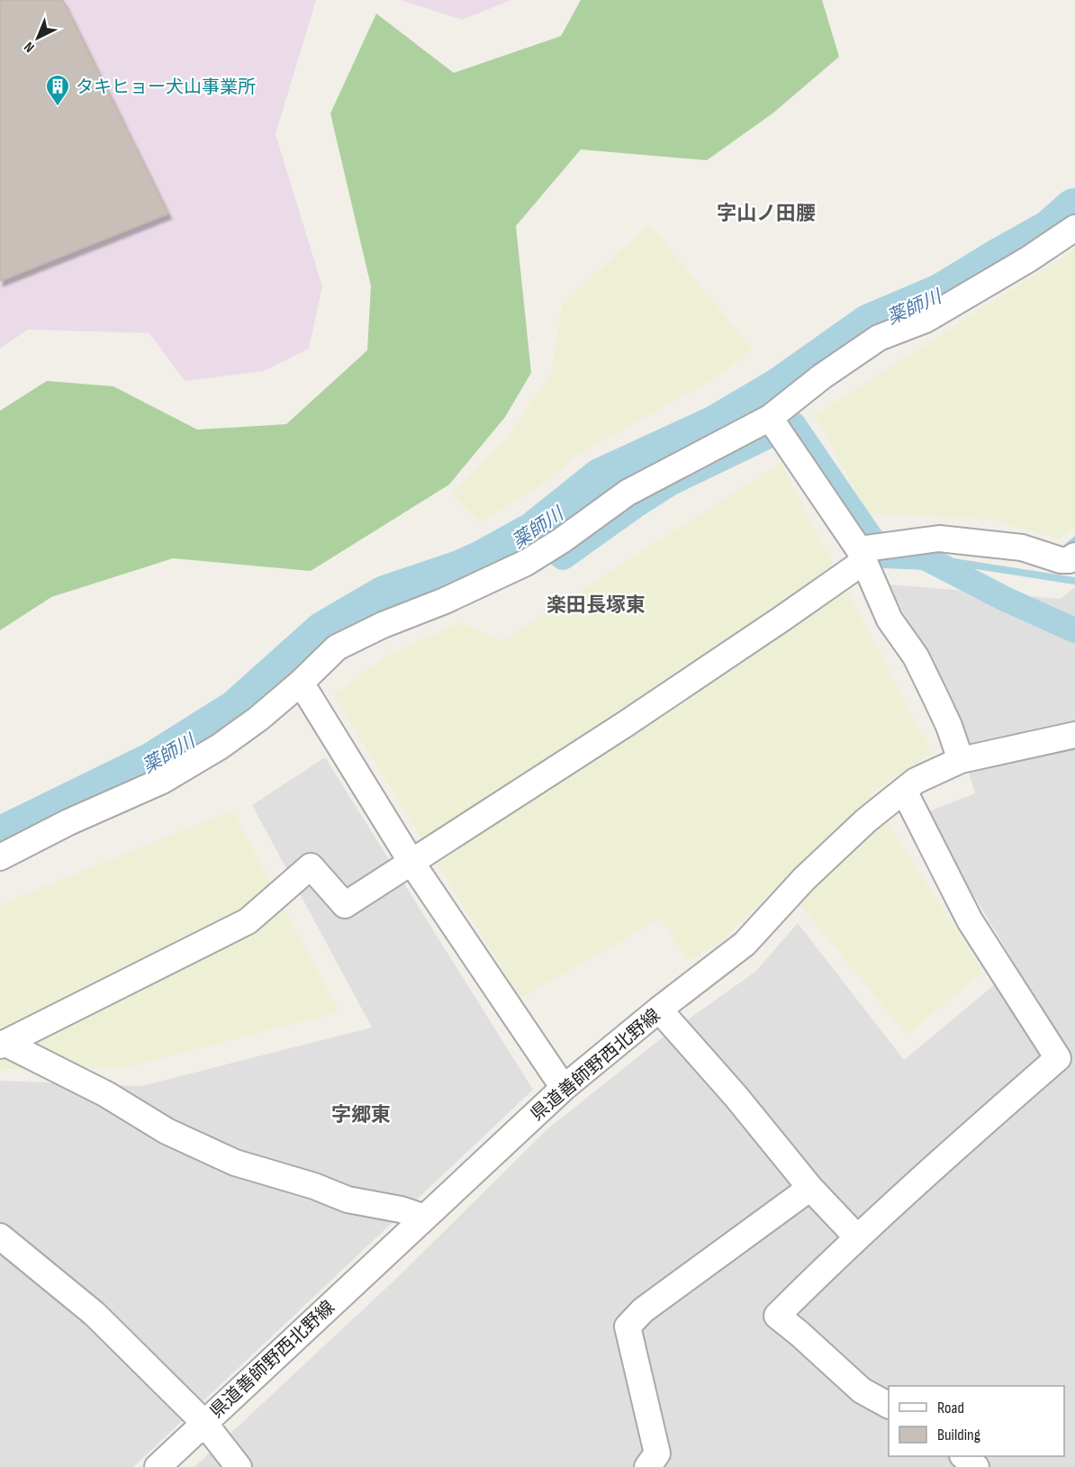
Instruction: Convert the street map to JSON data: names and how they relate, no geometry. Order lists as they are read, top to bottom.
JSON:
{
  "streets": {
    "street": ["県道善師野西北野線"]
  },
  "districts": ["字山ノ田腰", "楽田長塚東", "字郷東"],
  "water": ["薬師川"],
  "places": {
    "building": ["タキヒョー犬山事業所"]
  },
  "legend": ["Road", "Building"],
  "north": "bottom left"
}
